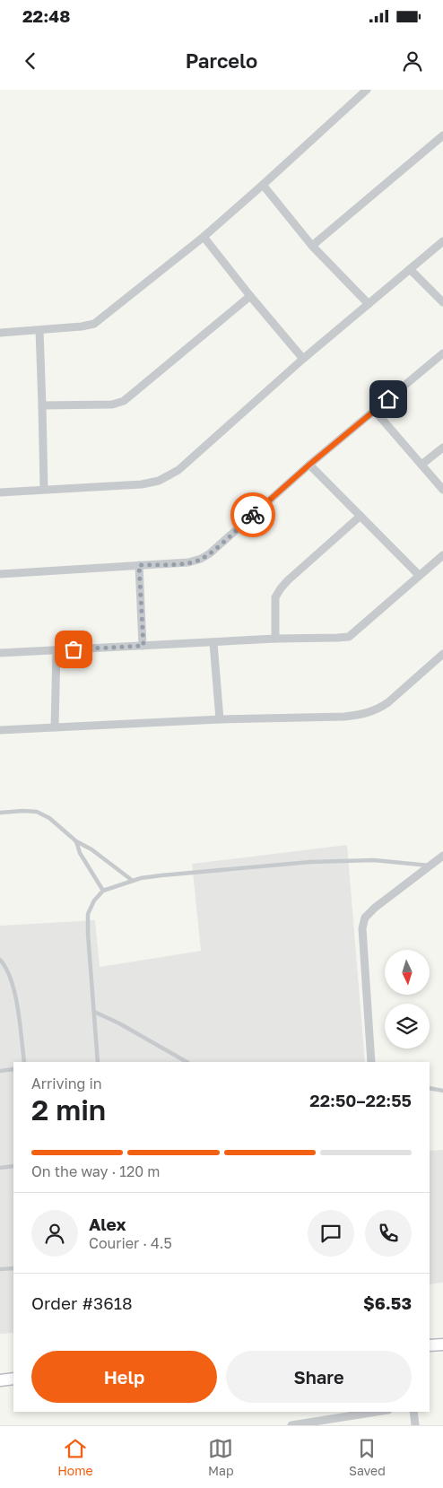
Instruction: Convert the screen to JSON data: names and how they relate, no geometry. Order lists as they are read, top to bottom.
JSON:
{
  "north": "bottom",
  "page": {
    "status": "22:48",
    "header": "Parcelo",
    "heading": ["2 min", "Arriving in", "22:50–22:55"],
    "panel": [
      "Alex",
      "Courier · 4.5",
      "Order #3618",
      "$6.53"
    ],
    "bar": "On the way · 120 m",
    "buttons": ["Help", "Share"],
    "tabs": ["Home", "Map", "Saved"]
  }
}
